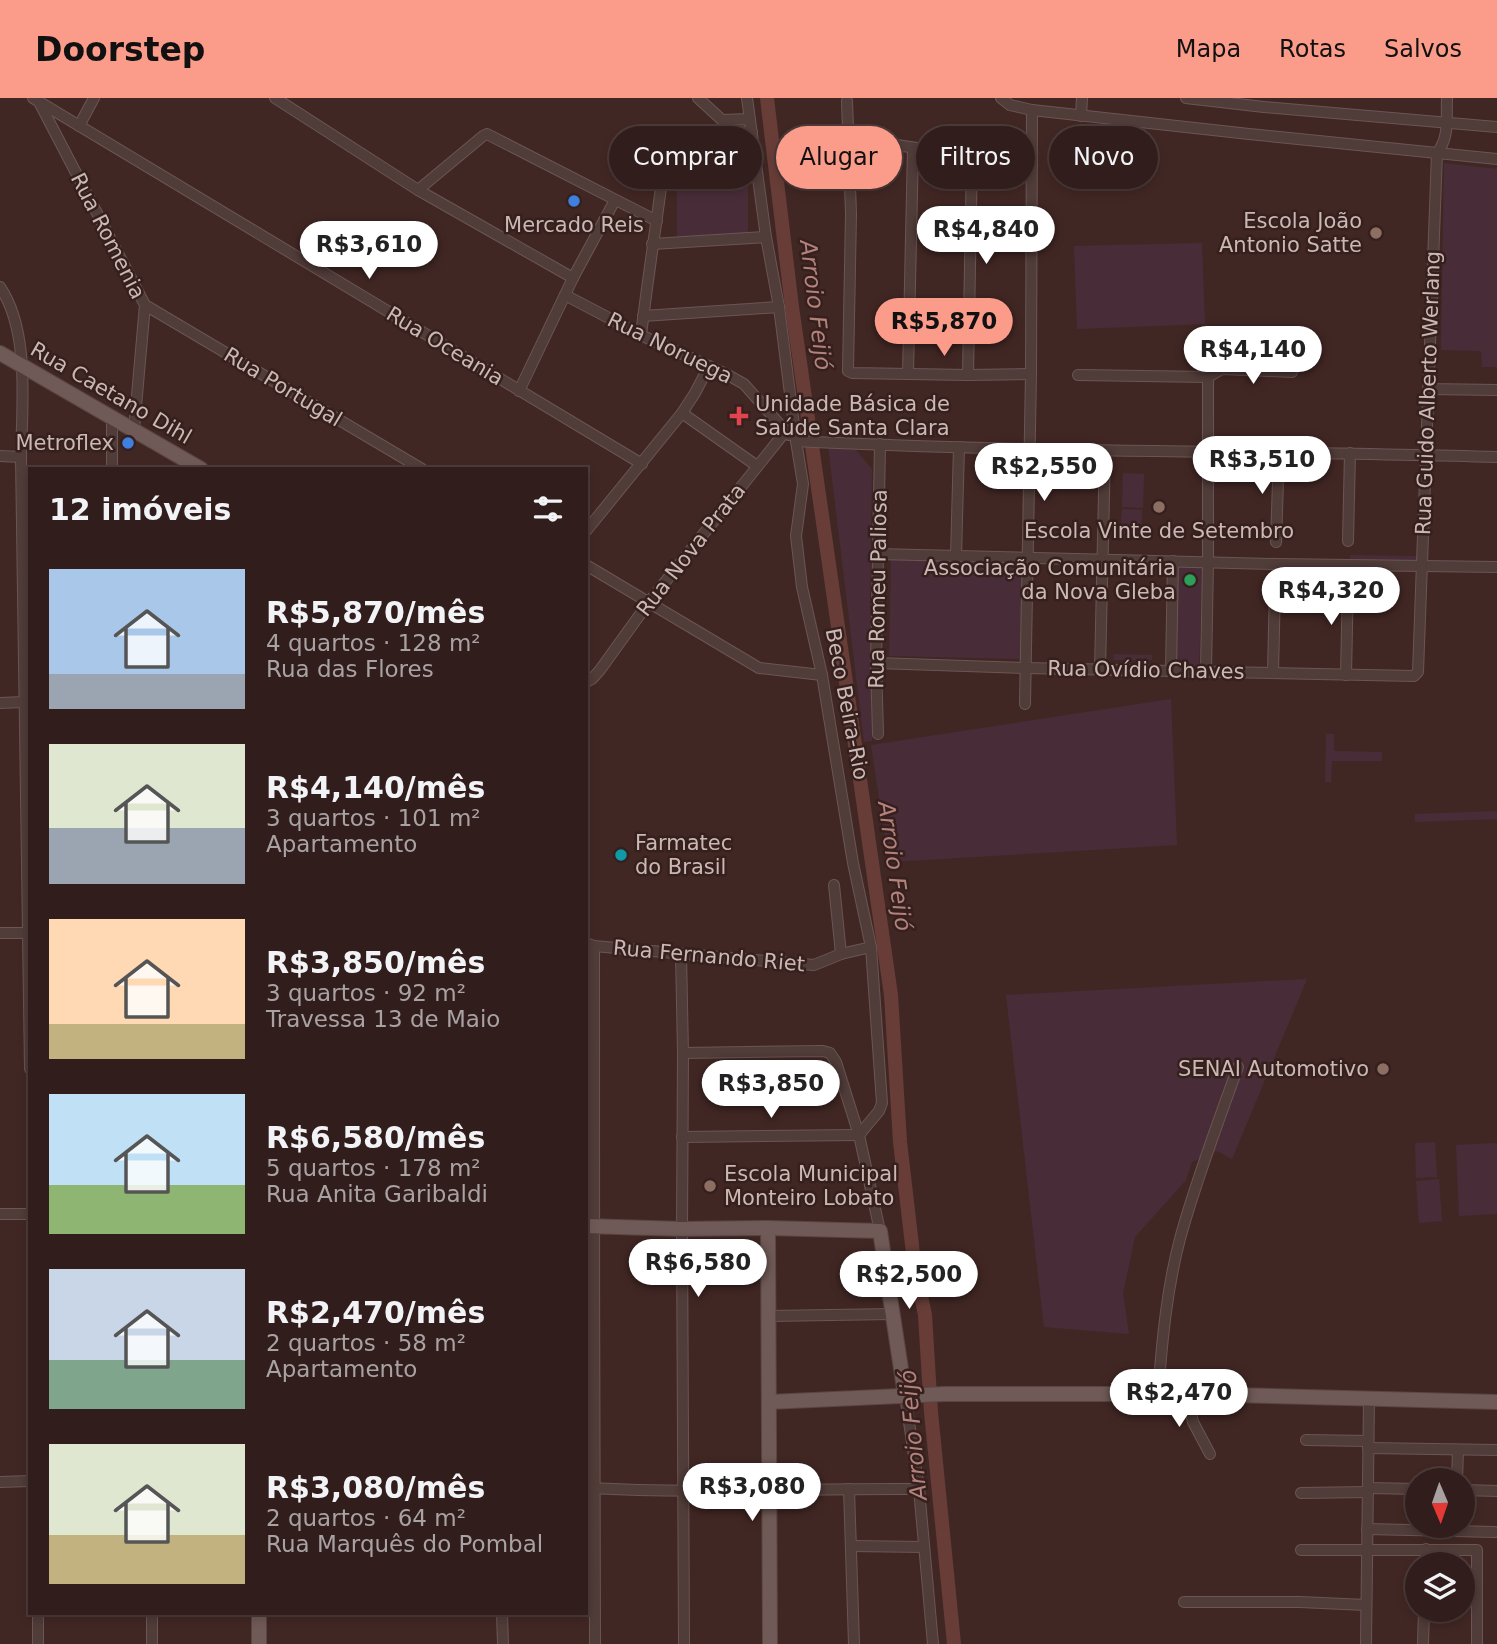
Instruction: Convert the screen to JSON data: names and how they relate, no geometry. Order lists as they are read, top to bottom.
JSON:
{
  "streets": {
    "main road": ["Rua Caetano Dihl"],
    "street": [
      "Rua Romenia",
      "Rua Oceania",
      "Rua Noruega",
      "Rua Portugal",
      "Rua Guido Alberto Werlang",
      "Rua Nova Prata",
      "Rua Romeu Paliosa",
      "Rua Ovídio Chaves",
      "Beco Beira-Rio",
      "Rua Fernando Riet"
    ]
  },
  "crossings": [
    ["Rua Romenia", "Rua Oceania"],
    ["Rua Romenia", "Rua Portugal"],
    ["Rua Romenia", "Rua Caetano Dihl"],
    ["Rua Noruega", "Rua Nova Prata"],
    ["Rua Noruega", "Beco Beira-Rio"],
    ["Rua Guido Alberto Werlang", "Rua Ovídio Chaves"],
    ["Rua Romeu Paliosa", "Rua Ovídio Chaves"],
    ["Beco Beira-Rio", "Rua Fernando Riet"]
  ],
  "water": ["Arroio Feijó"],
  "places": {
    "other": [
      "Mercado Reis",
      "Escola João Antonio Satte",
      "Metroflex",
      "Escola Vinte de Setembro",
      "Associação Comunitária da Nova Gleba",
      "Farmatec do Brasil",
      "SENAI Automotivo",
      "Escola Municipal Monteiro Lobato"
    ],
    "health": ["Unidade Básica de Saúde Santa Clara"]
  },
  "north": "bottom",
  "page": {
    "header": "Doorstep",
    "nav": ["Mapa", "Rotas", "Salvos"],
    "chip": [
      "Comprar",
      "Alugar",
      "Filtros",
      "Novo"
    ],
    "price": [
      "R$4,840",
      "R$3,610",
      "R$5,870",
      "R$4,140",
      "R$3,510",
      "R$2,550",
      "R$4,320",
      "R$3,850",
      "R$6,580",
      "R$2,500",
      "R$2,470",
      "R$3,080"
    ],
    "heading": "12 imóveis",
    "list": [
      {
        "name": "R$5,870/mês",
        "note": "4 quartos · 128 m² · Rua das Flores"
      },
      {
        "name": "R$4,140/mês",
        "note": "3 quartos · 101 m² · Apartamento"
      },
      {
        "name": "R$3,850/mês",
        "note": "3 quartos · 92 m² · Travessa 13 de Maio"
      },
      {
        "name": "R$6,580/mês",
        "note": "5 quartos · 178 m² · Rua Anita Garibaldi"
      },
      {
        "name": "R$2,470/mês",
        "note": "2 quartos · 58 m² · Apartamento"
      },
      {
        "name": "R$3,080/mês",
        "note": "2 quartos · 64 m² · Rua Marquês do Pombal"
      }
    ]
  }
}
